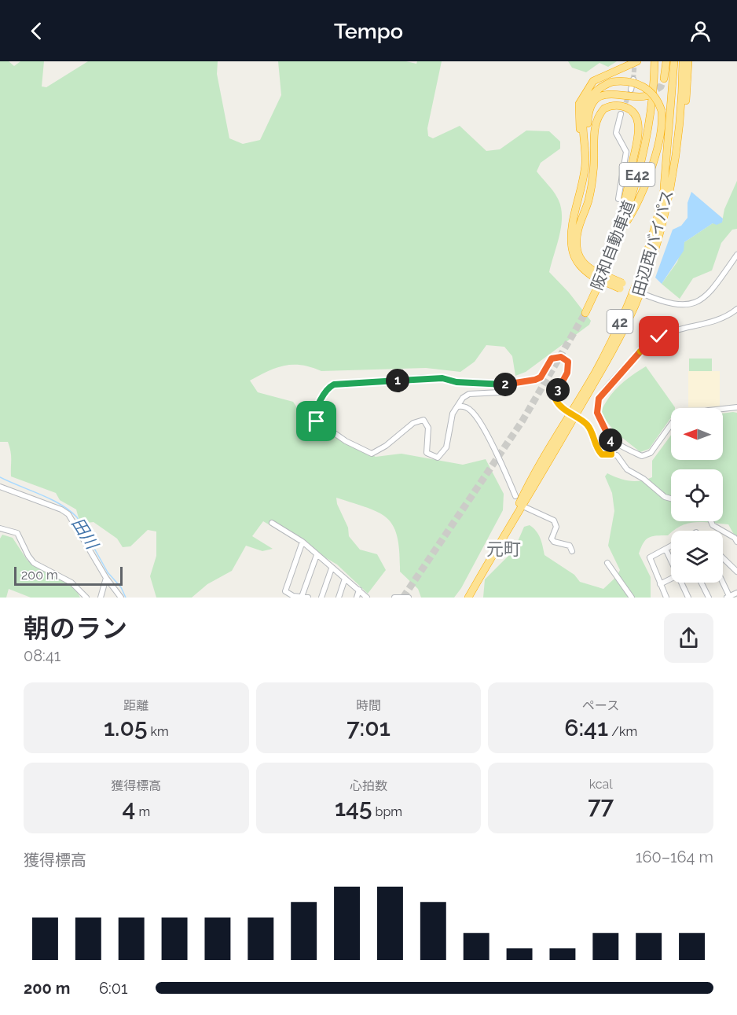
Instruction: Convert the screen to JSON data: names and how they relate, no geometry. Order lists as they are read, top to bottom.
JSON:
{
  "streets": {
    "highway": [
      "E42",
      "田辺西バイパス",
      "阪和自動車道",
      "42"
    ]
  },
  "crossings": [
    ["E42", "阪和自動車道"],
    ["田辺西バイパス", "42"]
  ],
  "districts": ["元町"],
  "water": ["田川"],
  "scale_bar": "200 m",
  "north": "left",
  "page": {
    "header": "Tempo",
    "pins": [
      "1",
      "2",
      "3",
      "4"
    ],
    "scale": "200 m",
    "heading": ["朝のラン", "08:41"],
    "stats": [
      ["距離", "1.05 km"],
      ["時間", "7:01"],
      ["ペース", "6:41 /km"],
      ["獲得標高", "4 m"],
      ["心拍数", "145 bpm"],
      ["kcal", "77"]
    ],
    "chart": ["獲得標高", "160–164 m"],
    "list": [
      {
        "name": "200 m",
        "note": "6:01"
      }
    ]
  }
}
